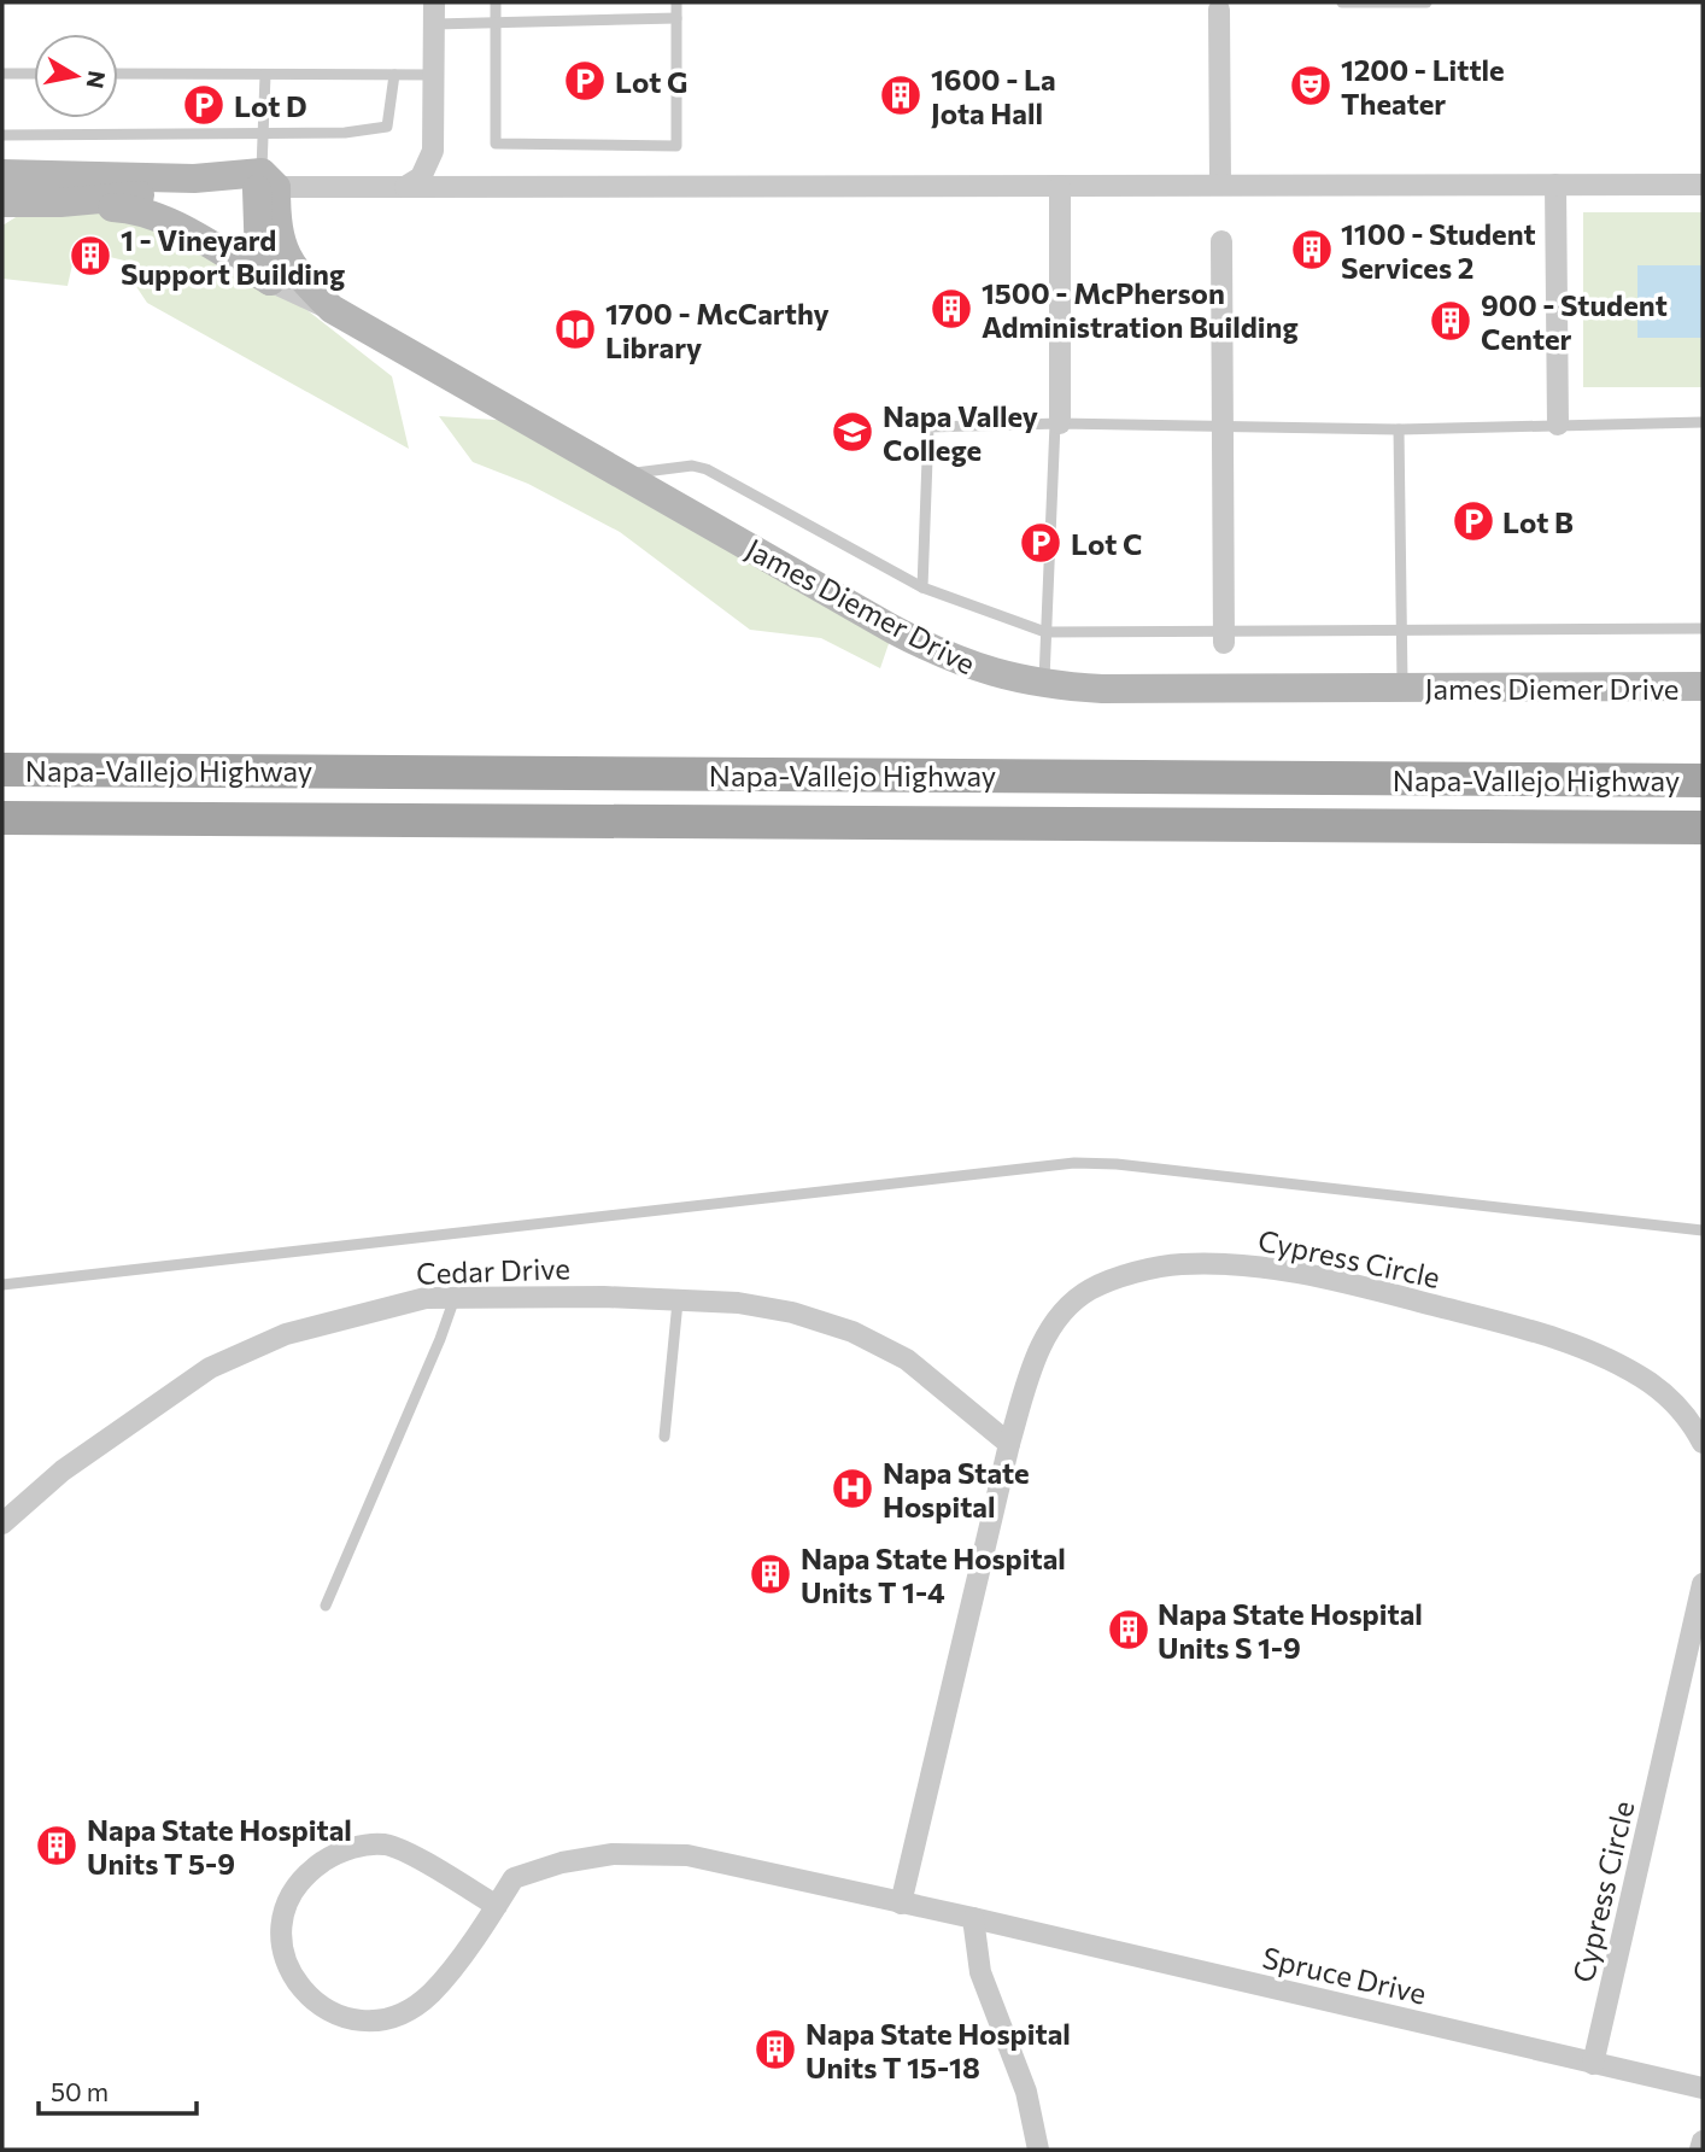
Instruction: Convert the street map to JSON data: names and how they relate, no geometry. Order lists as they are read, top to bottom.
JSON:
{
  "streets": {
    "main road": ["Napa-Vallejo Highway"],
    "street": [
      "James Diemer Drive",
      "Cypress Circle",
      "Cedar Drive",
      "Spruce Drive"
    ]
  },
  "crossings": [
    ["Cypress Circle", "Cedar Drive"],
    ["Cypress Circle", "Spruce Drive"]
  ],
  "places": {
    "parking": [
      "Lot G",
      "Lot D",
      "Lot B",
      "Lot C"
    ],
    "theatre": ["1200 - Little Theater"],
    "building": [
      "1600 - La Jota Hall",
      "1100 - Student Services 2",
      "1 - Vineyard Support Building",
      "1500 - McPherson Administration Building",
      "900 - Student Center",
      "Napa State Hospital Units T 1-4",
      "Napa State Hospital Units S 1-9",
      "Napa State Hospital Units T 5-9",
      "Napa State Hospital Units T 15-18"
    ],
    "library": ["1700 - McCarthy Library"],
    "school or university": ["Napa Valley College"],
    "hospital": ["Napa State Hospital"]
  },
  "scale_bar": "50 m",
  "north": "right"
}
